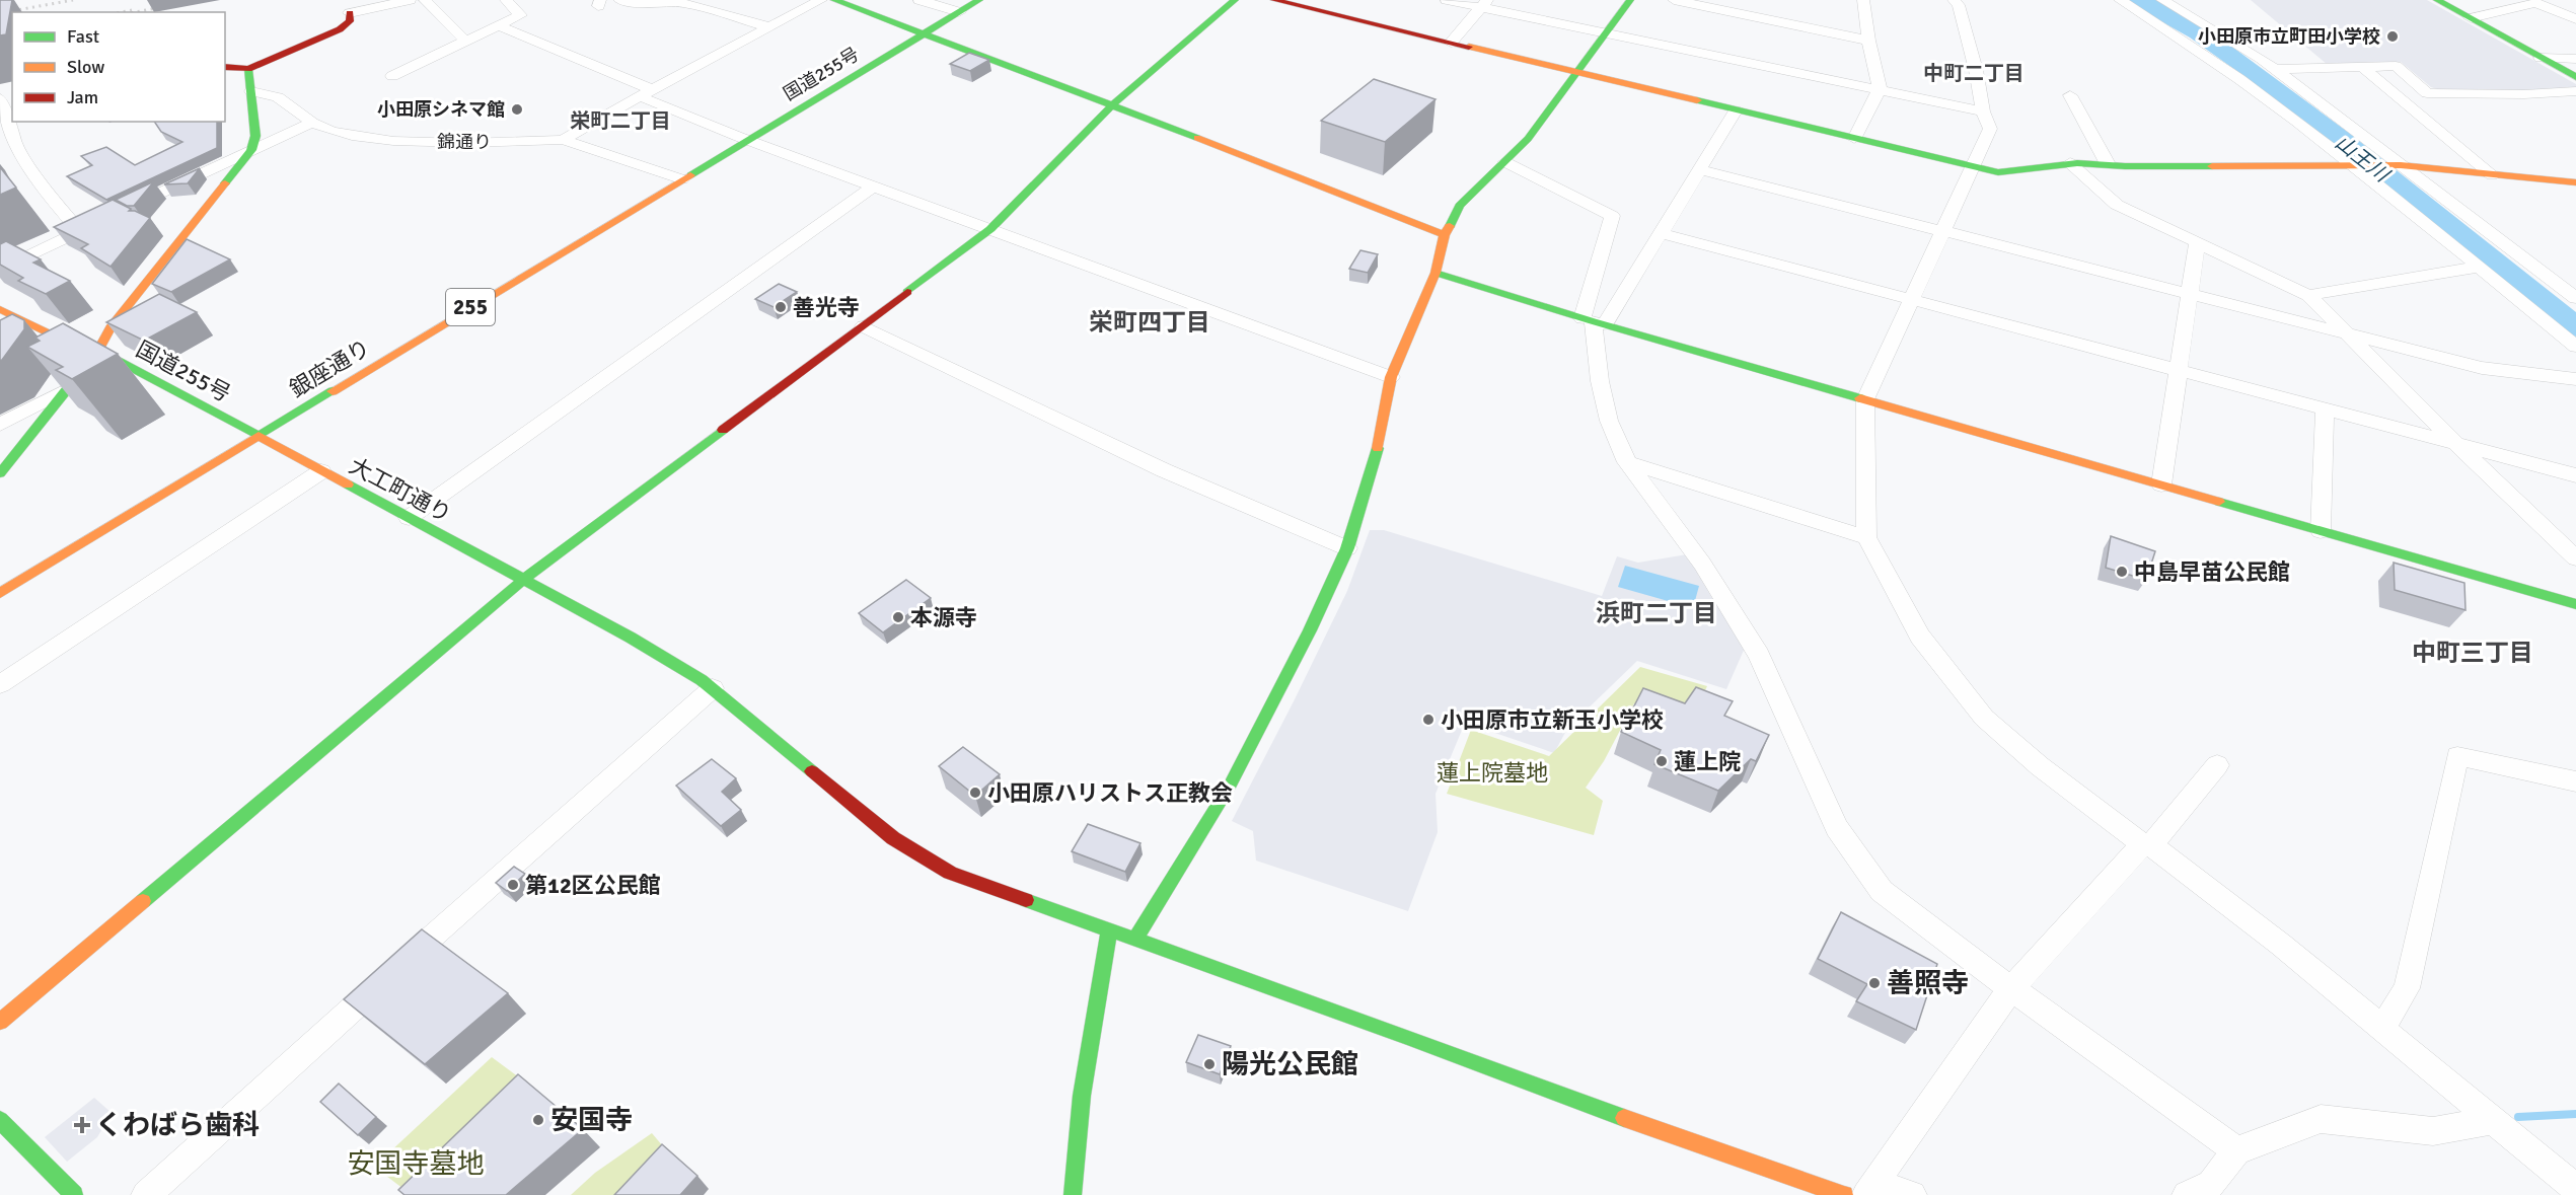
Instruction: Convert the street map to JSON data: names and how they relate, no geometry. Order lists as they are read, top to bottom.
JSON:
{
  "streets": {
    "main road": [
      "国道255号",
      "255",
      "銀座通り",
      "大工町通り"
    ],
    "street": ["錦通り"]
  },
  "crossings": [
    ["国道255号", "錦通り"],
    ["国道255号", "銀座通り"],
    ["国道255号", "大工町通り"],
    ["錦通り", "銀座通り"],
    ["銀座通り", "大工町通り"]
  ],
  "districts": [
    "中町二丁目",
    "栄町二丁目",
    "栄町四丁目",
    "浜町二丁目",
    "中町三丁目"
  ],
  "water": ["山王川"],
  "parks": ["蓮上院墓地", "安国寺墓地"],
  "places": {
    "other": [
      "小田原市立町田小学校",
      "小田原シネマ館",
      "善光寺",
      "中島早苗公民館",
      "本源寺",
      "小田原市立新玉小学校",
      "蓮上院",
      "小田原ハリストス正教会",
      "第12区公民館",
      "善照寺",
      "陽光公民館",
      "安国寺"
    ],
    "health": ["くわばら歯科"]
  },
  "legend": ["Fast", "Slow", "Jam"]
}
